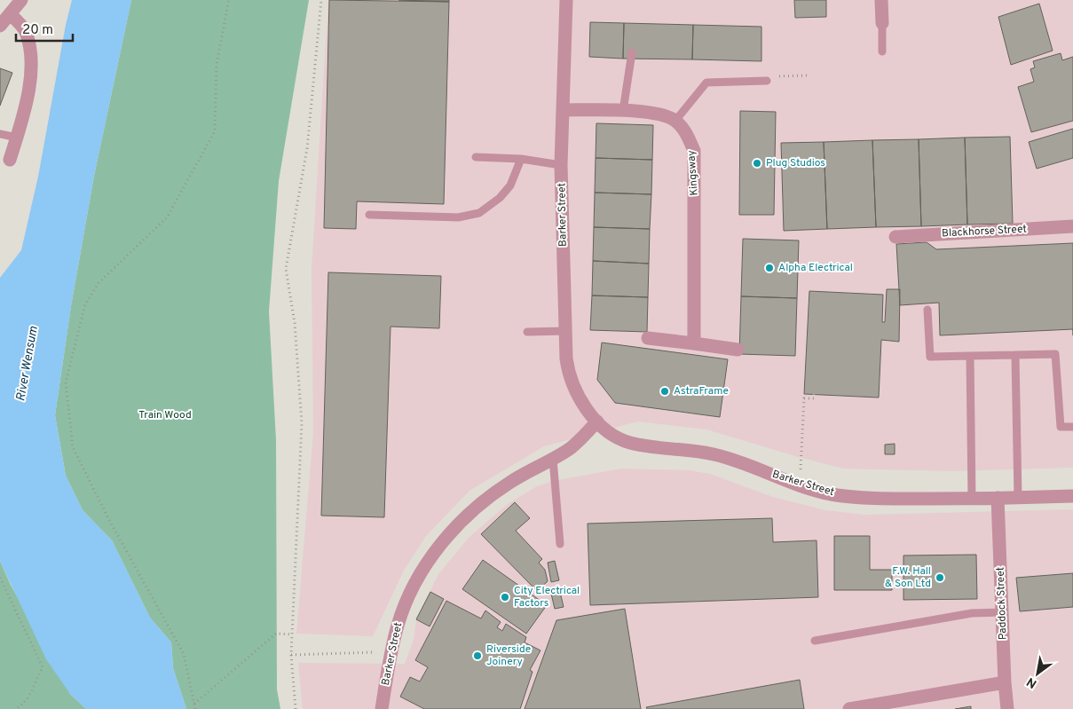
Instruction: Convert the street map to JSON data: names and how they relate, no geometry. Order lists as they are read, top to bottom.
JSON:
{
  "streets": {
    "street": [
      "Kingsway",
      "Barker Street",
      "Blackhorse Street",
      "Paddock Street"
    ]
  },
  "crossings": [
    ["Barker Street", "Paddock Street"]
  ],
  "water": ["River Wensum"],
  "parks": ["Train Wood"],
  "places": [
    "Plug Studios",
    "Alpha Electrical",
    "AstraFrame",
    "F.W. Hall & Son Ltd",
    "City Electrical Factors",
    "Riverside Joinery"
  ],
  "scale_bar": "20 m",
  "north": "bottom left"
}
